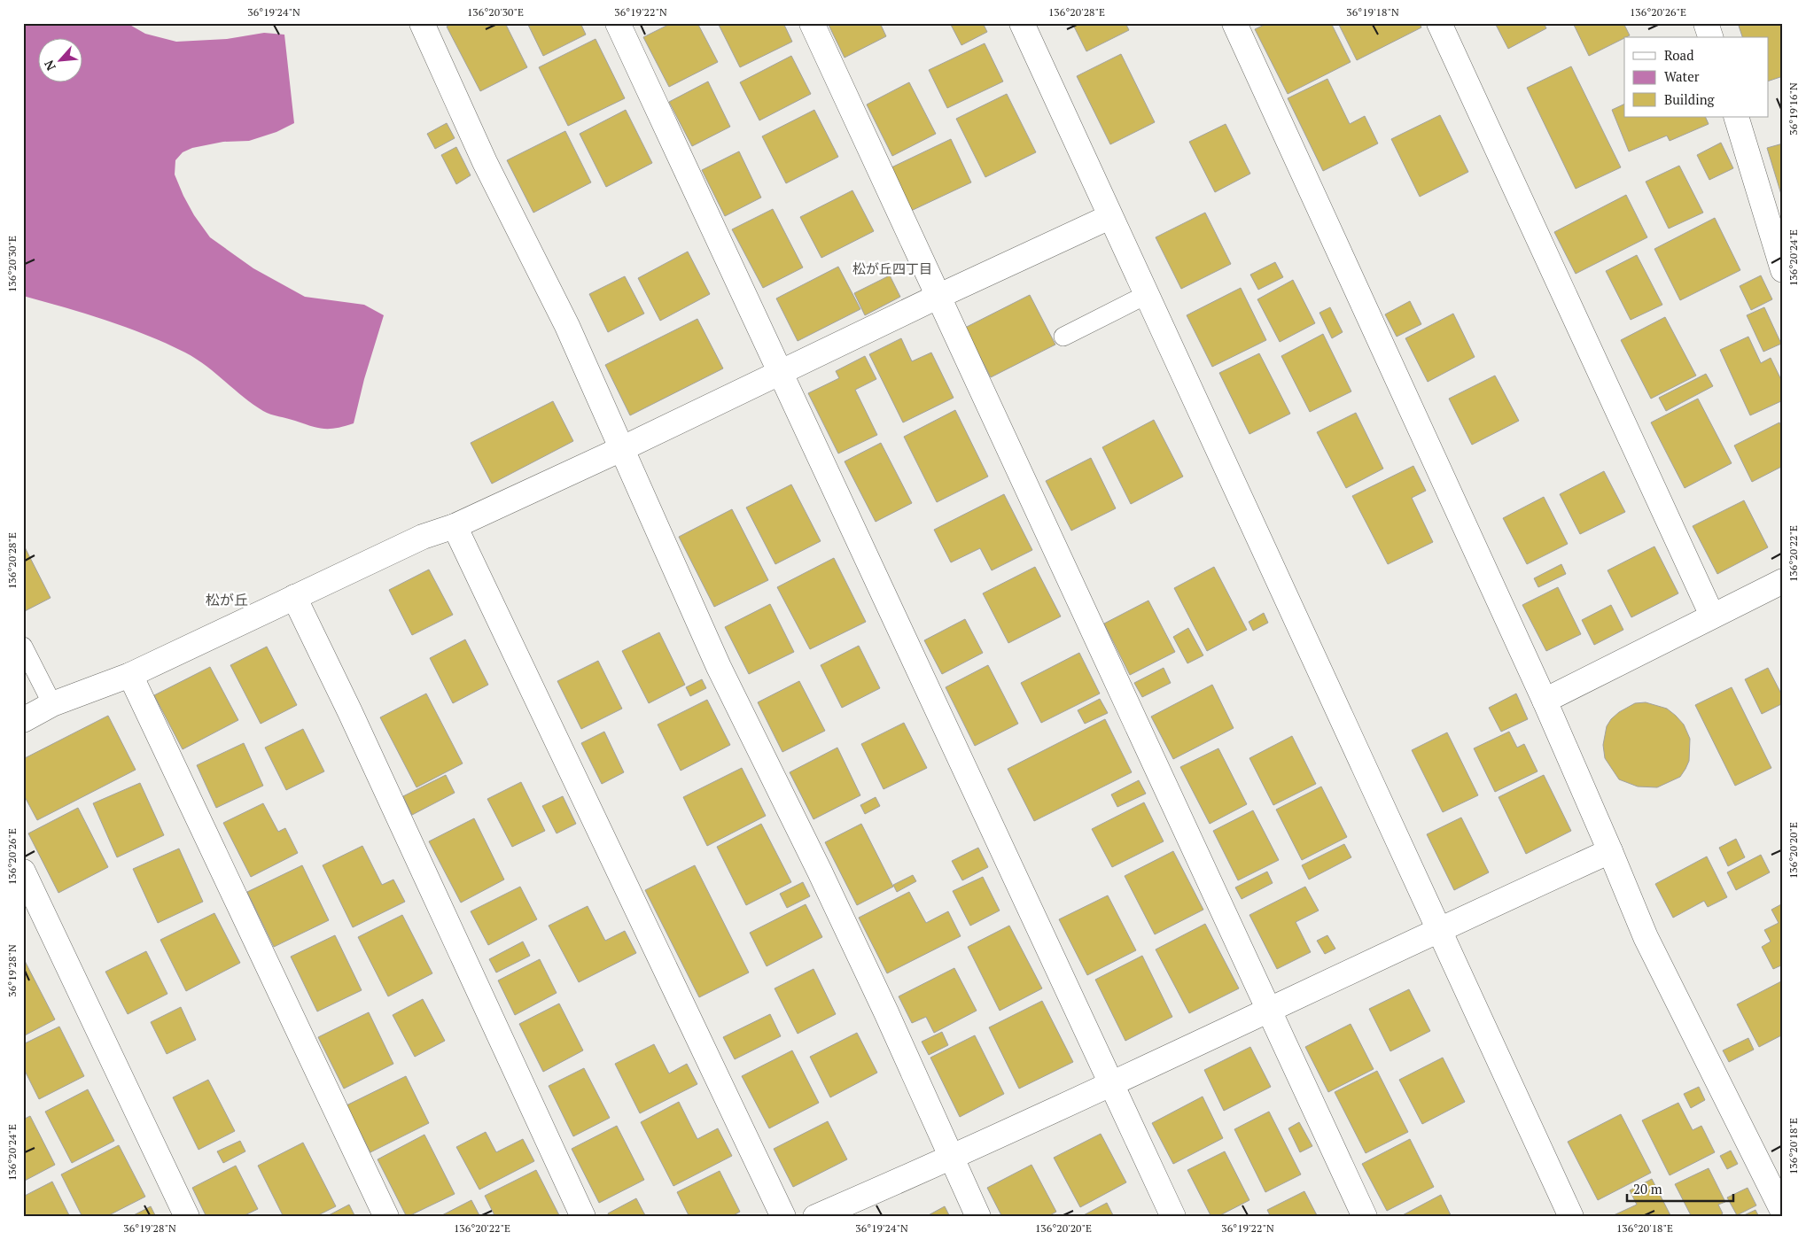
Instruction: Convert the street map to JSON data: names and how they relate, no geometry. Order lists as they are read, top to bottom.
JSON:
{
  "districts": ["松が丘四丁目", "松が丘"],
  "legend": ["Road", "Water", "Building"],
  "scale_bar": "20 m",
  "north": "bottom left",
  "coordinates": [
    "36°19'24\"N",
    "136°20'30\"E",
    "36°19'22\"N",
    "136°20'28\"E",
    "36°19'18\"N",
    "136°20'26\"E",
    "36°19'16\"N",
    "136°20'24\"E",
    "136°20'22\"E",
    "136°20'20\"E",
    "36°19'28\"N",
    "136°20'18\"E"
  ]
}
